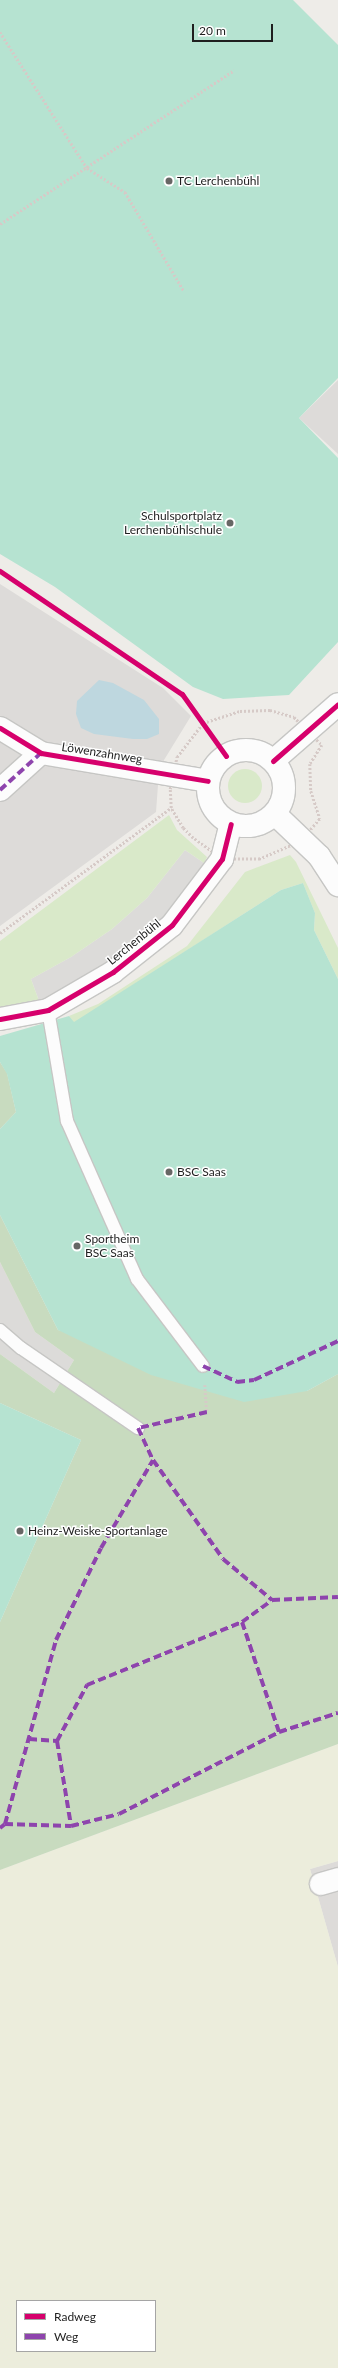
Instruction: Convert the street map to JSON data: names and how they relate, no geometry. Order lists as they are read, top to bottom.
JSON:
{
  "streets": {
    "street": ["Löwenzahnweg", "Lerchenbühl"]
  },
  "crossings": [
    ["Löwenzahnweg", "Lerchenbühl"]
  ],
  "places": [
    "TC Lerchenbühl",
    "Schulsportplatz Lerchenbühlschule",
    "BSC Saas",
    "Sportheim BSC Saas",
    "Heinz-Weiske-Sportanlage"
  ],
  "legend": ["Radweg", "Weg"],
  "scale_bar": "20 m"
}
